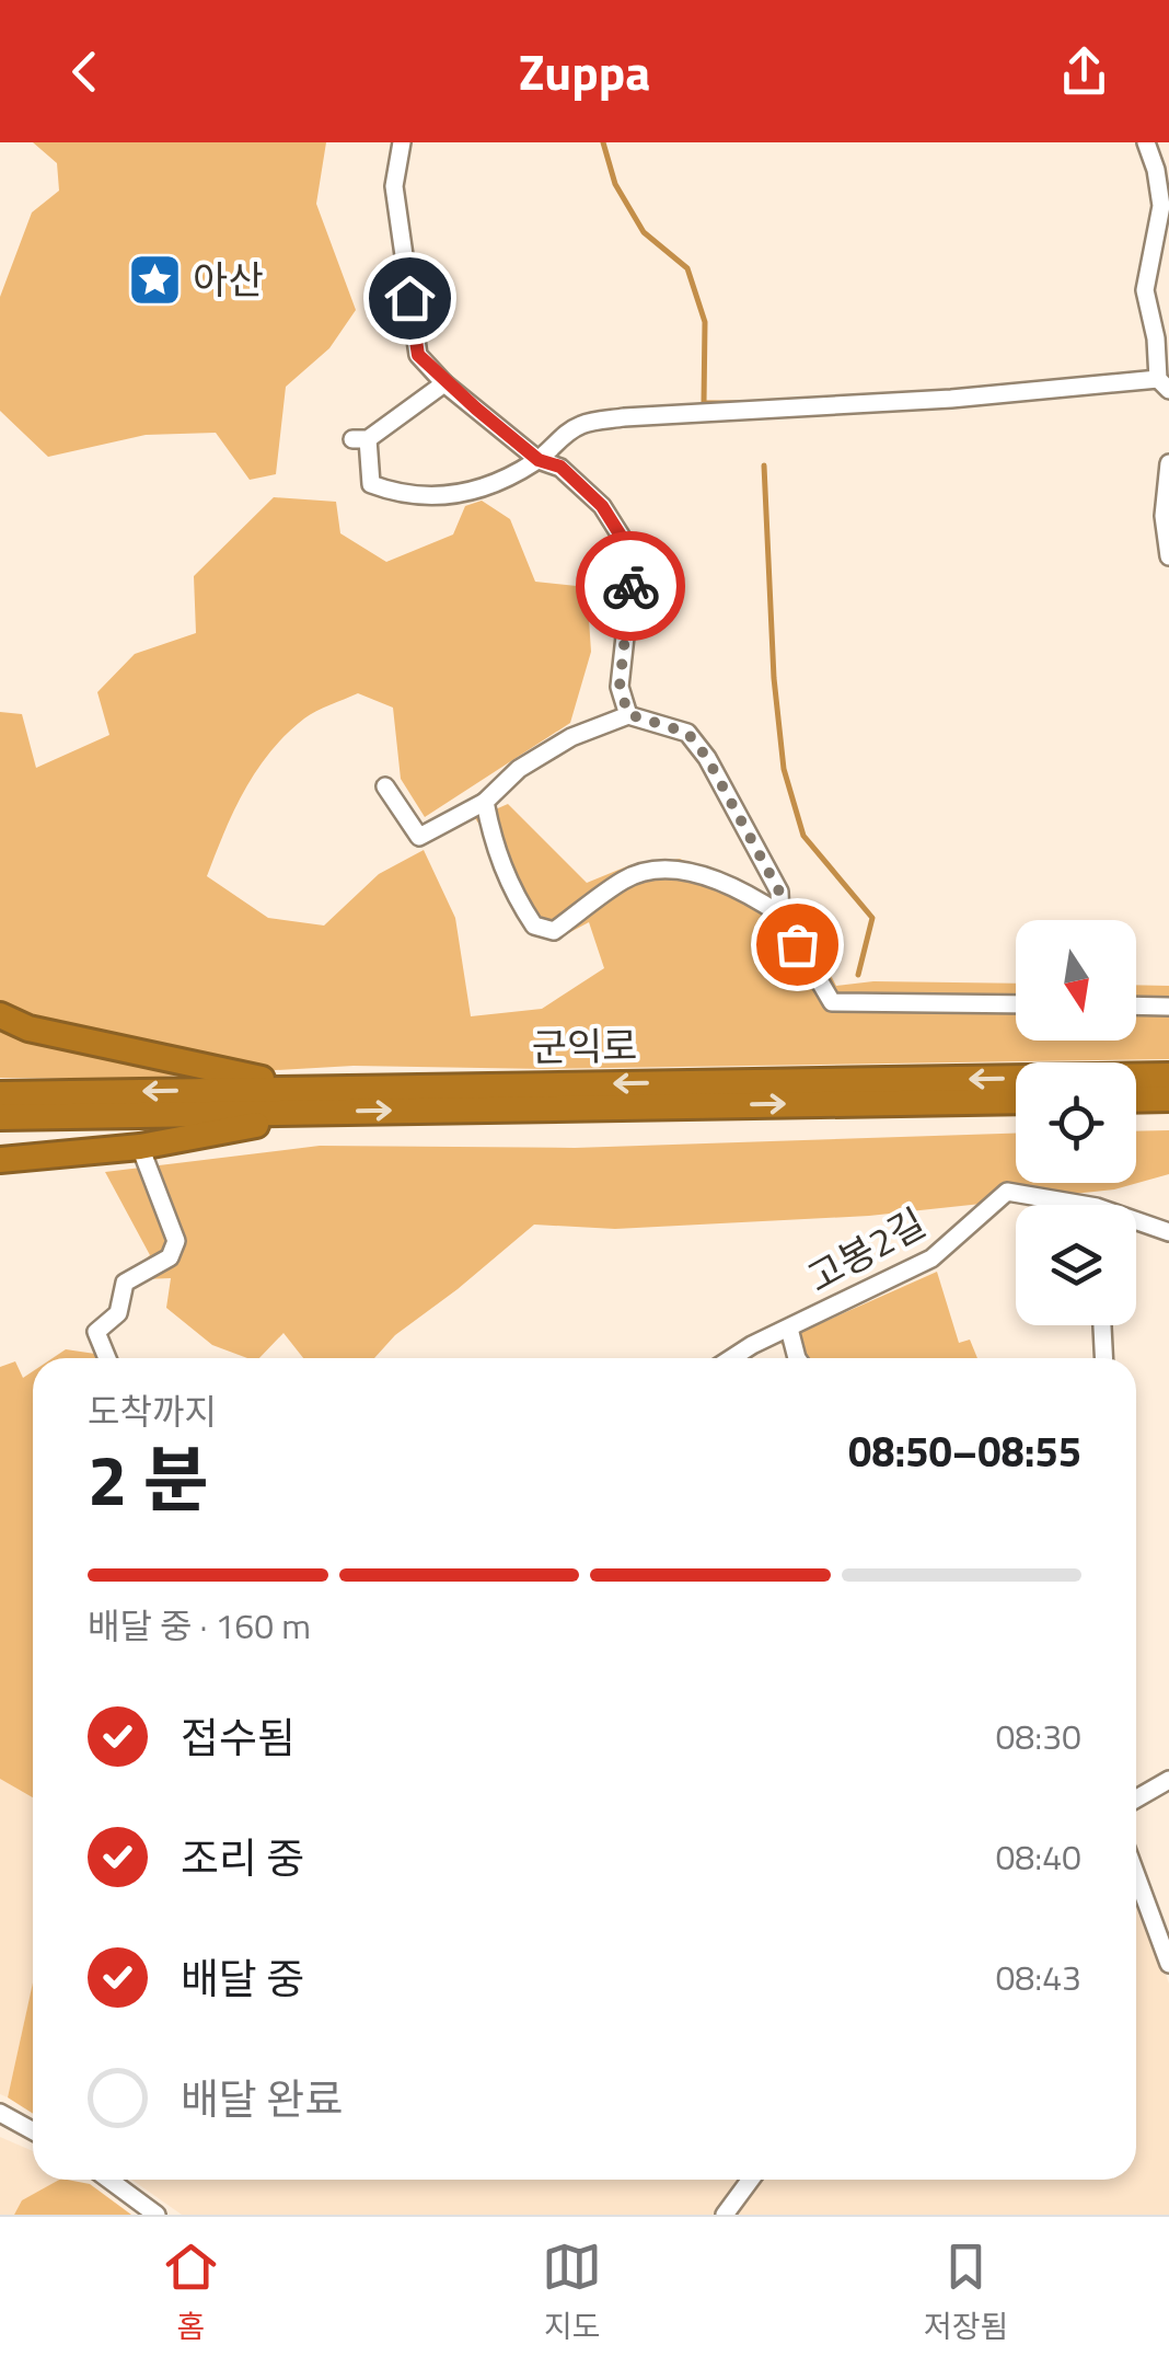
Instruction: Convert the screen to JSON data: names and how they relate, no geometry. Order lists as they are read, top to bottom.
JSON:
{
  "streets": {
    "highway": ["군익로"],
    "street": ["고봉2길"]
  },
  "places": {
    "place": ["아산"]
  },
  "north": "bottom",
  "page": {
    "header": "Zuppa",
    "heading": ["2 분", "도착까지", "08:50–08:55"],
    "bar": "배달 중 · 160 m",
    "list": [
      ["접수됨", "08:30"],
      ["조리 중", "08:40"],
      ["배달 중", "08:43"],
      "배달 완료"
    ],
    "tabs": ["홈", "지도", "저장됨"]
  }
}
